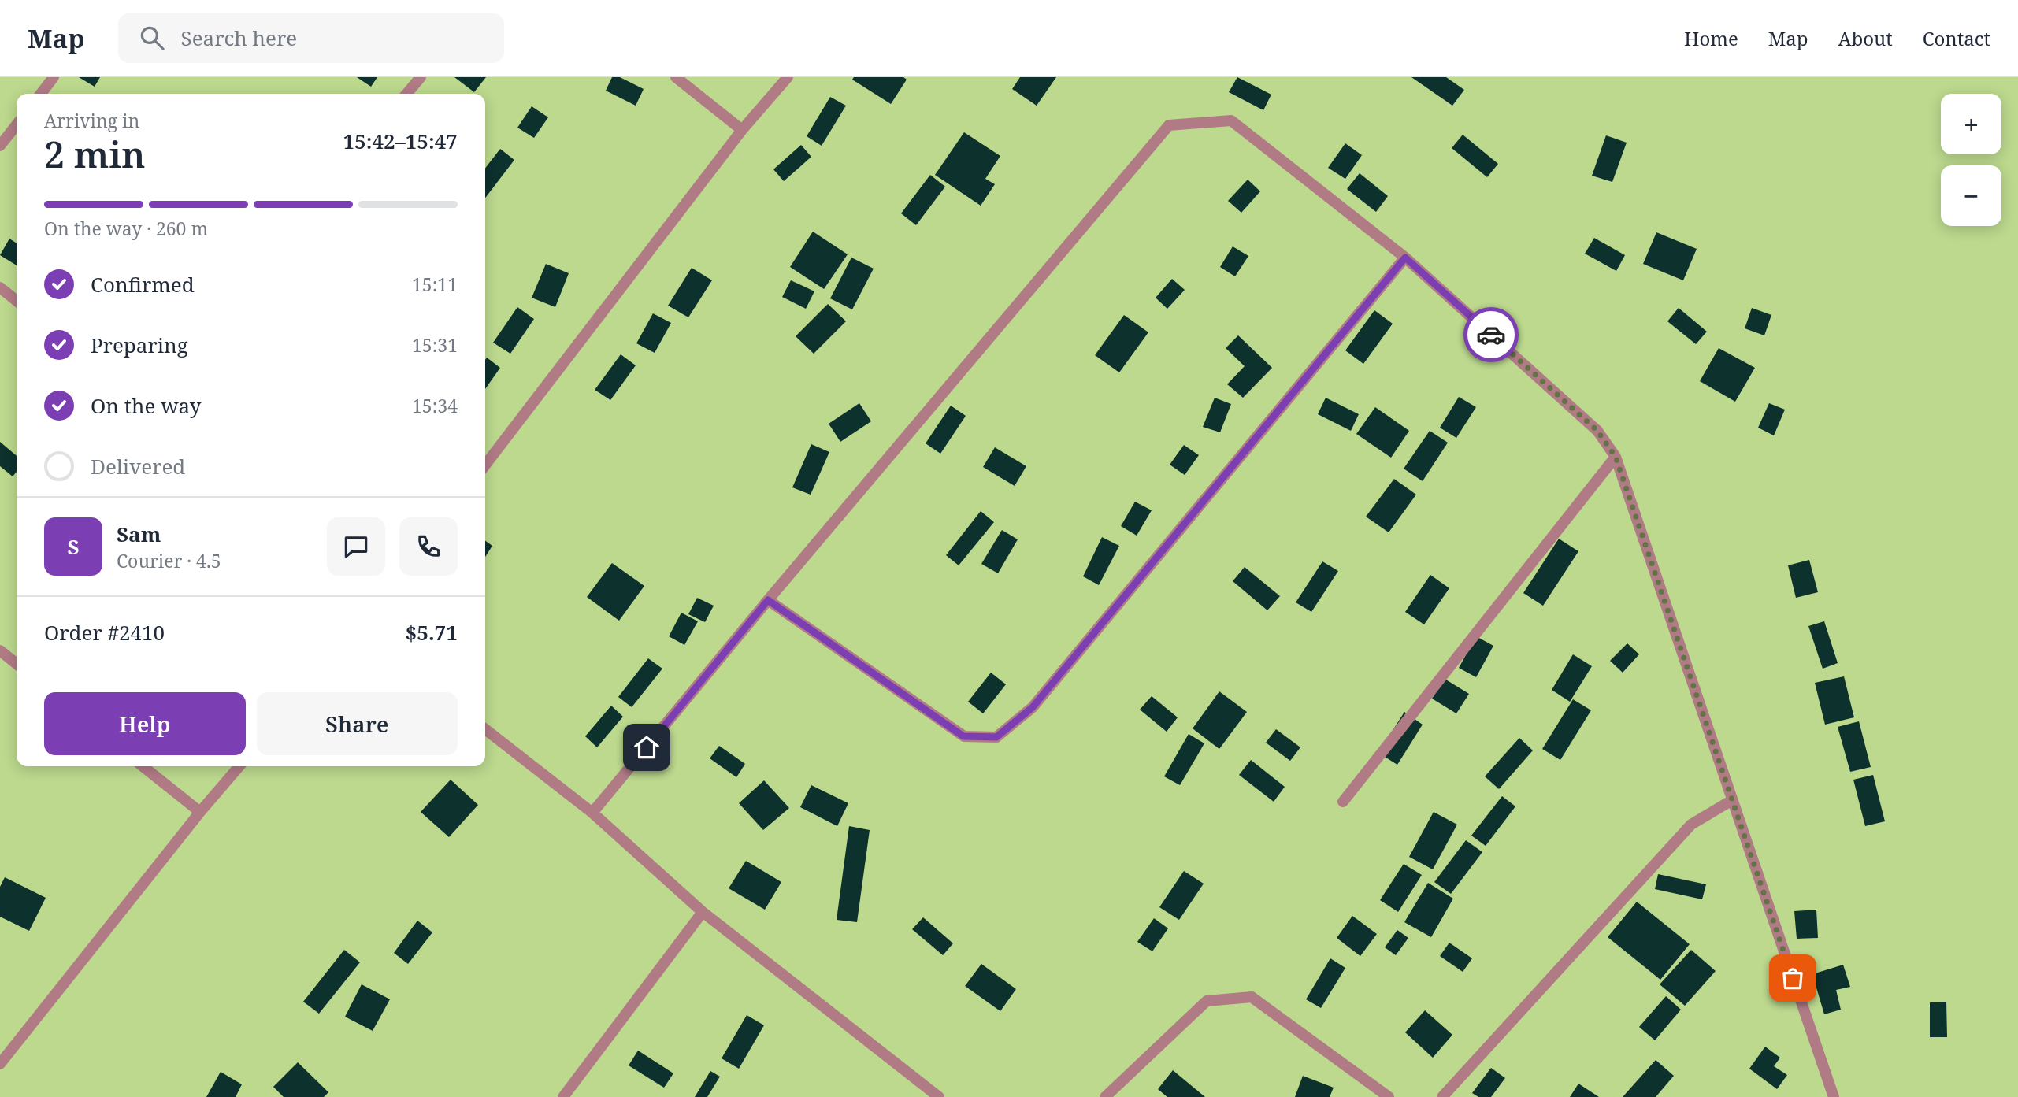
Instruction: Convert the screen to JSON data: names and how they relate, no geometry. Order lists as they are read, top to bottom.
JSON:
{
  "page": {
    "header": "Map",
    "search": "Search here",
    "nav": [
      "Home",
      "Map",
      "About",
      "Contact"
    ],
    "map_buttons": ["+", "−"],
    "heading": ["2 min", "Arriving in", "15:42–15:47"],
    "panel": [
      "Sam",
      "Courier · 4.5",
      "Order #2410",
      "$5.71"
    ],
    "bar": "On the way · 260 m",
    "list": [
      ["Confirmed", "15:11"],
      ["Preparing", "15:31"],
      ["On the way", "15:34"],
      "Delivered"
    ],
    "round": "S",
    "buttons": ["Help", "Share"]
  }
}
